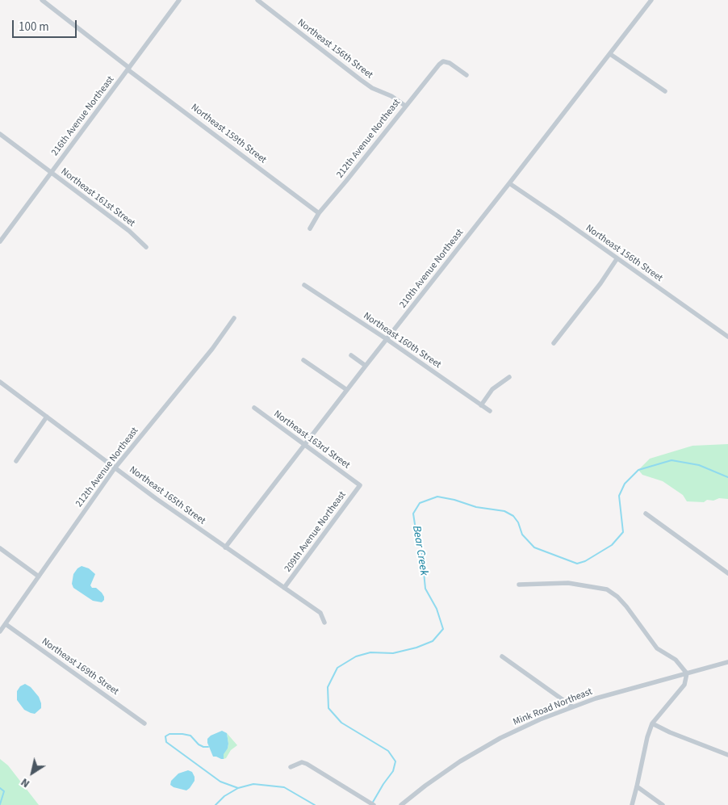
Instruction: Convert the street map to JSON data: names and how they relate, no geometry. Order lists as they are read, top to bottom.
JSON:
{
  "streets": {
    "street": [
      "Northeast 156th Street",
      "216th Avenue Northeast",
      "Northeast 159th Street",
      "212th Avenue Northeast",
      "Northeast 161st Street",
      "210th Avenue Northeast",
      "Northeast 160th Street",
      "Northeast 163rd Street",
      "Northeast 165th Street",
      "209th Avenue Northeast",
      "Northeast 169th Street",
      "Mink Road Northeast"
    ]
  },
  "crossings": [
    ["Northeast 156th Street", "212th Avenue Northeast"],
    ["Northeast 156th Street", "210th Avenue Northeast"],
    ["216th Avenue Northeast", "Northeast 159th Street"],
    ["216th Avenue Northeast", "Northeast 161st Street"],
    ["Northeast 159th Street", "212th Avenue Northeast"],
    ["212th Avenue Northeast", "Northeast 165th Street"],
    ["212th Avenue Northeast", "Northeast 169th Street"],
    ["210th Avenue Northeast", "Northeast 160th Street"],
    ["210th Avenue Northeast", "Northeast 163rd Street"],
    ["210th Avenue Northeast", "Northeast 165th Street"],
    ["Northeast 163rd Street", "209th Avenue Northeast"],
    ["Northeast 165th Street", "209th Avenue Northeast"]
  ],
  "water": ["Bear Creek"],
  "scale_bar": "100 m",
  "north": "bottom left"
}
